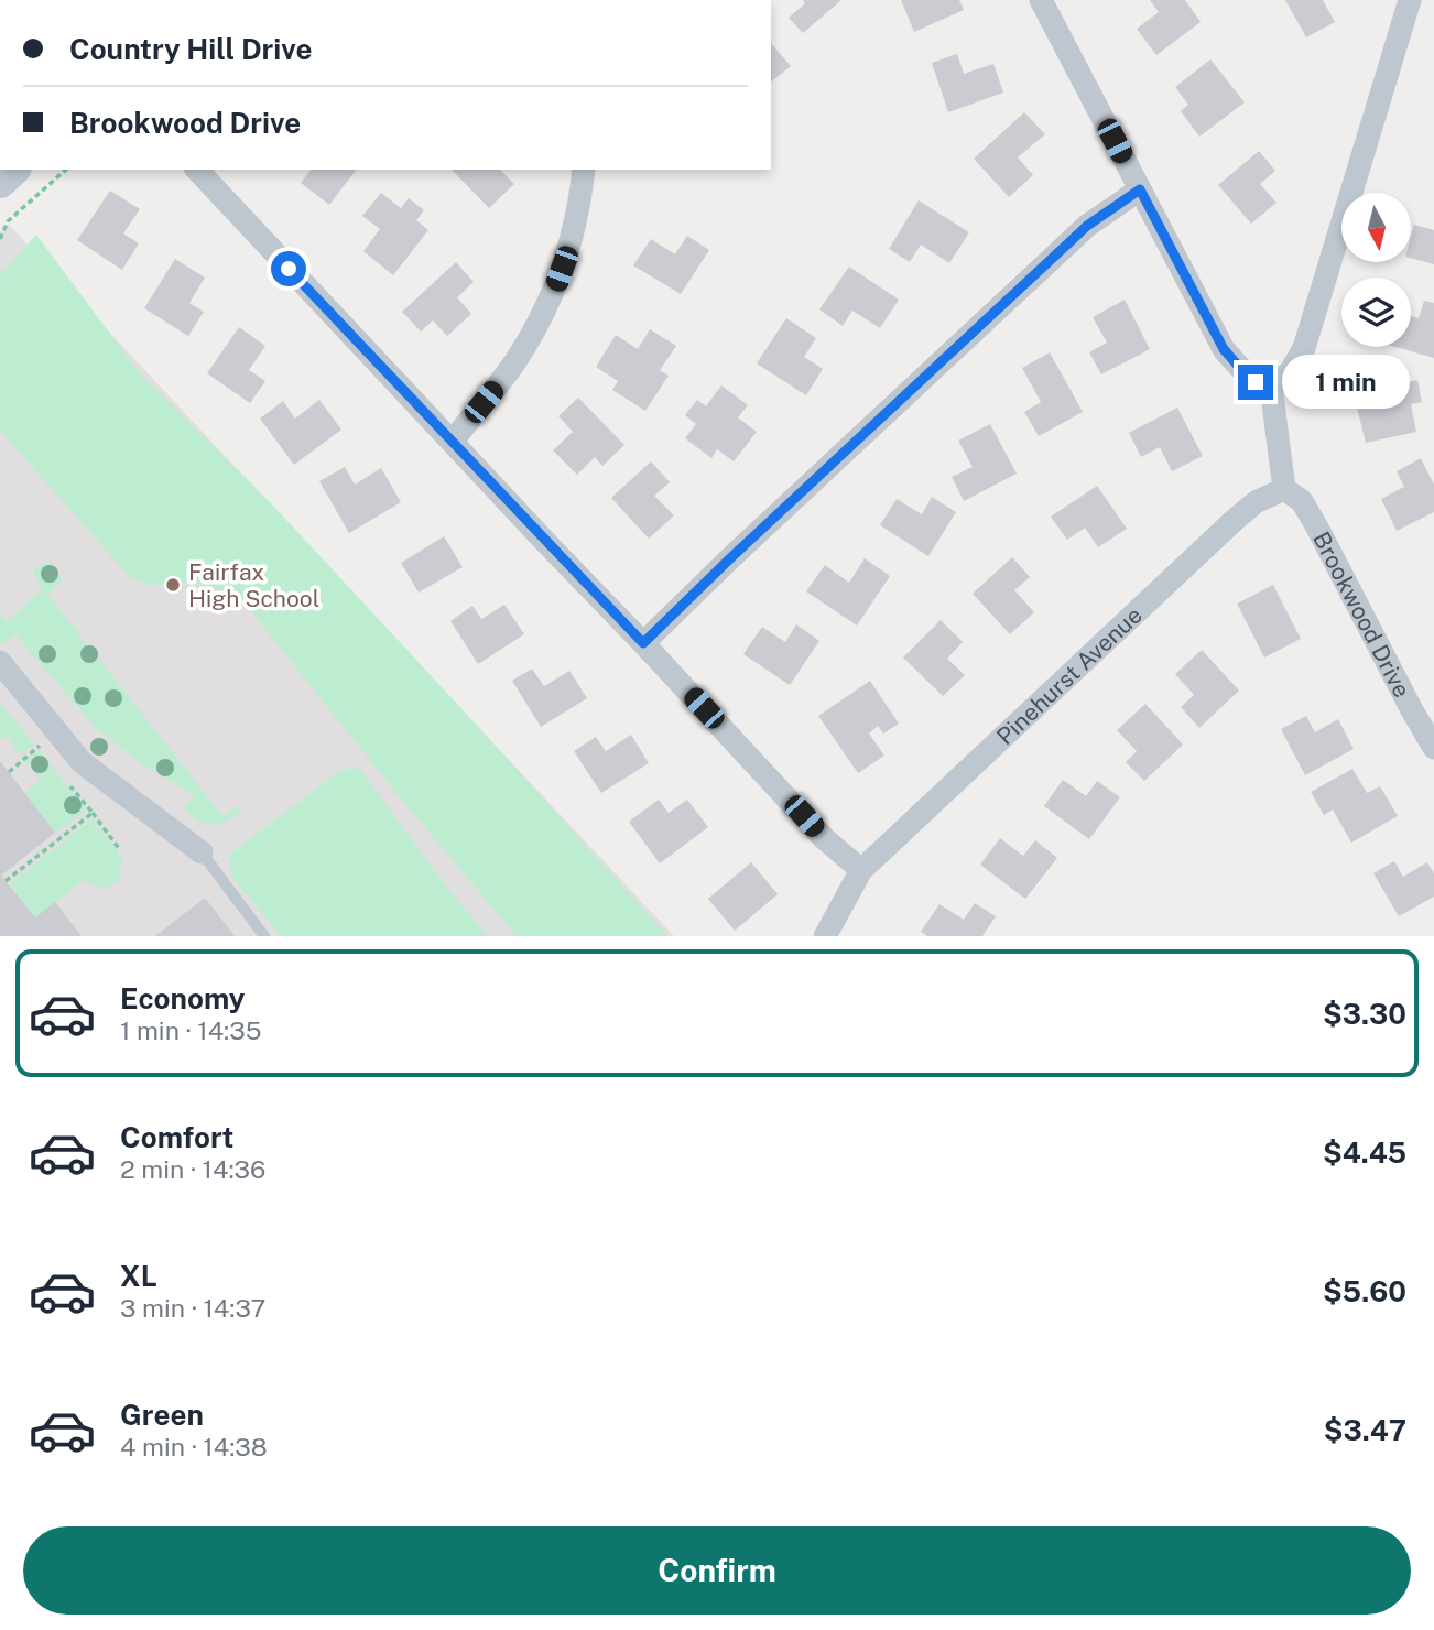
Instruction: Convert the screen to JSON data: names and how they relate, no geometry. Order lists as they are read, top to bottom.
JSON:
{
  "streets": {
    "street": ["Brookwood Drive", "Pinehurst Avenue"]
  },
  "crossings": [
    ["Brookwood Drive", "Pinehurst Avenue"]
  ],
  "places": ["Fairfax High School"],
  "north": "bottom",
  "page": {
    "banner": ["Country Hill Drive", "Brookwood Drive"],
    "bubble": "1 min",
    "list": [
      {
        "name": "Economy",
        "note": "1 min · 14:35",
        "value": "$3.30"
      },
      {
        "name": "Comfort",
        "note": "2 min · 14:36",
        "value": "$4.45"
      },
      {
        "name": "XL",
        "note": "3 min · 14:37",
        "value": "$5.60"
      },
      {
        "name": "Green",
        "note": "4 min · 14:38",
        "value": "$3.47"
      }
    ],
    "buttons": "Confirm"
  }
}
